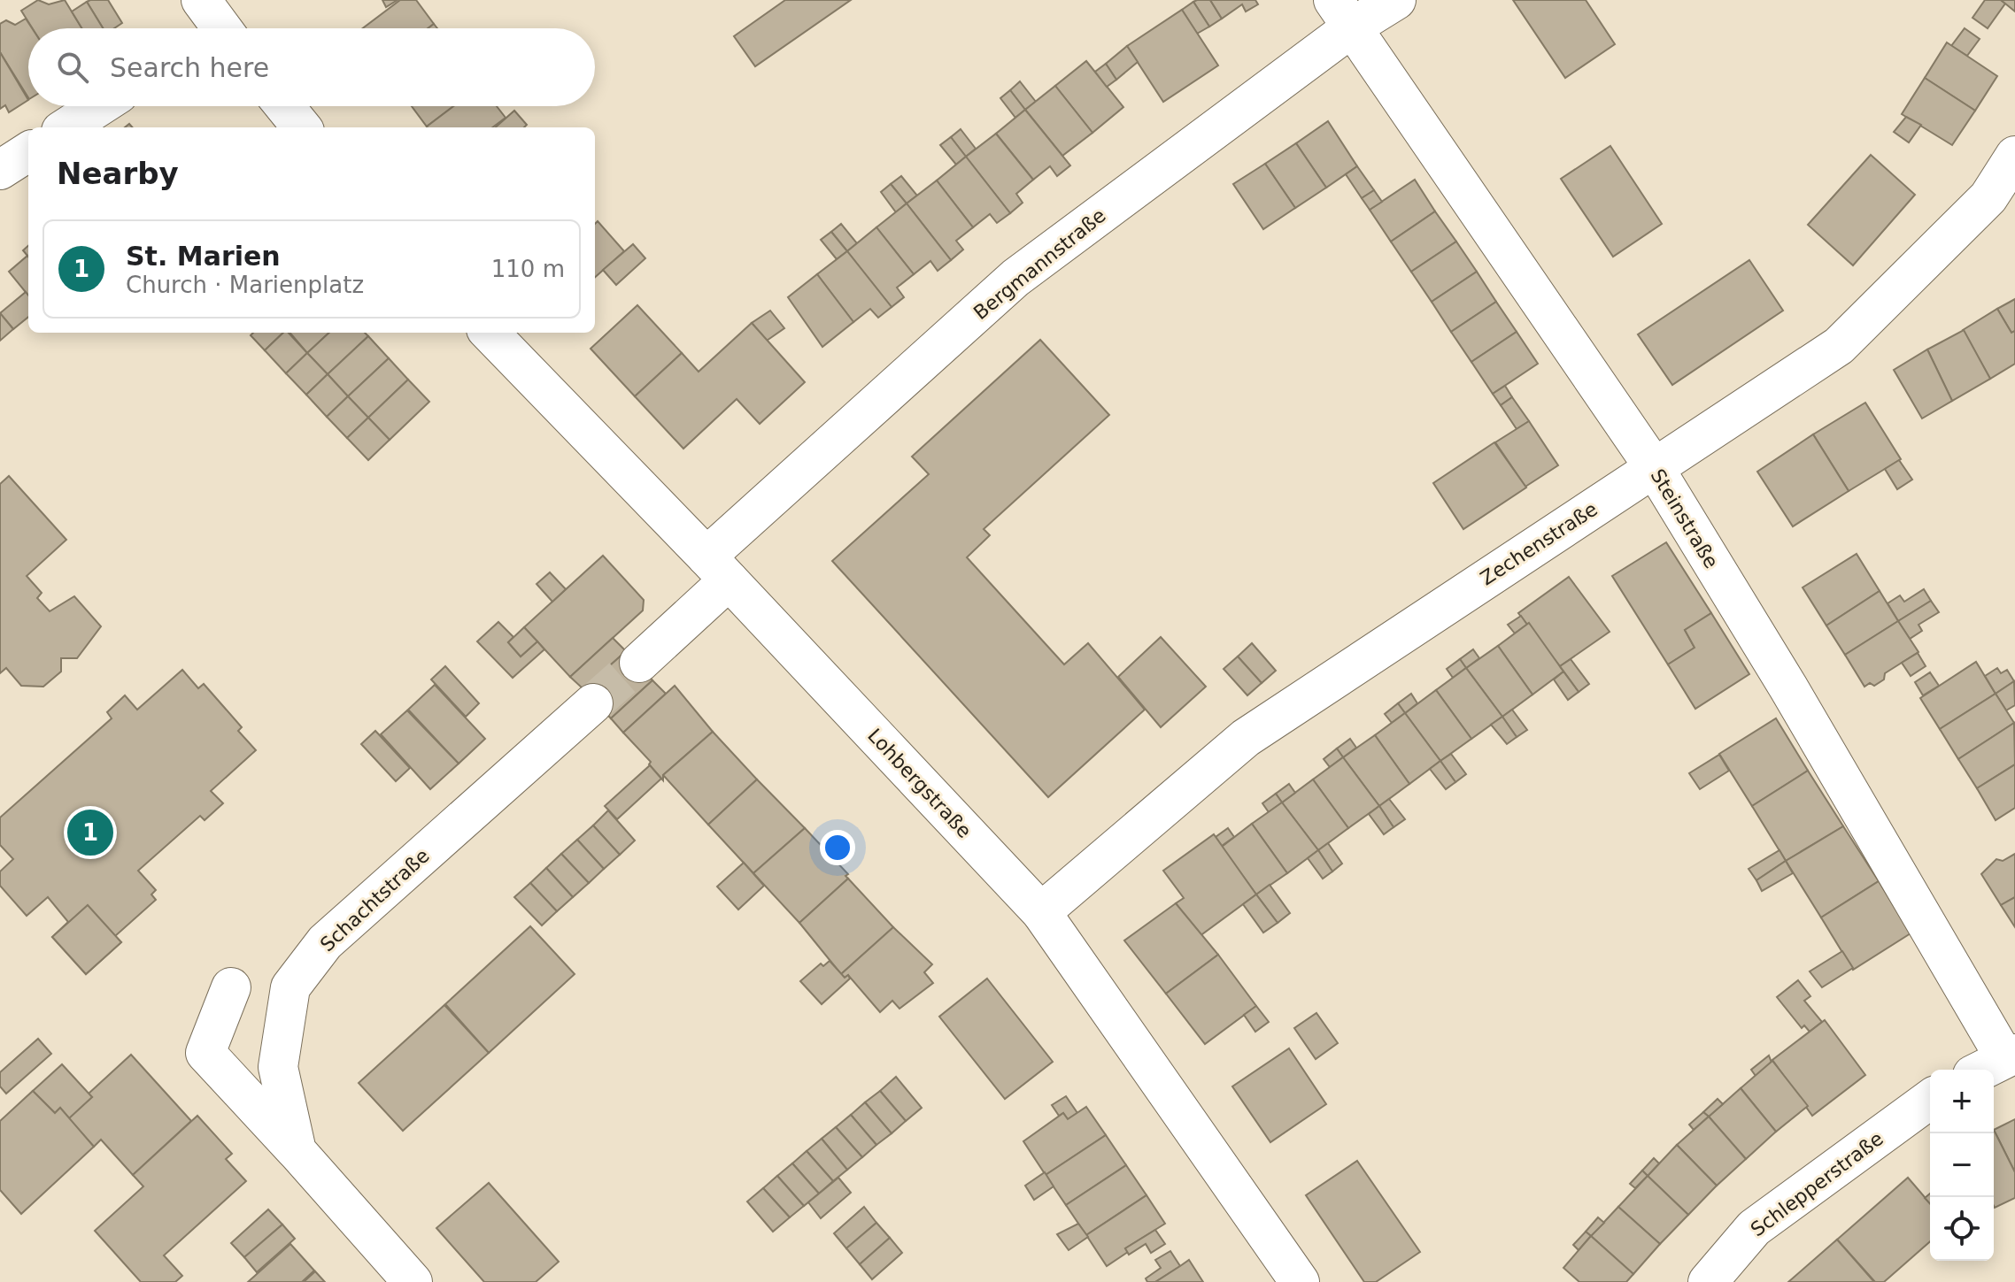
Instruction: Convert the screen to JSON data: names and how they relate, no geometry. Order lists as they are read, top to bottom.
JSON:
{
  "streets": {
    "street": [
      "Bergmannstraße",
      "Steinstraße",
      "Zechenstraße",
      "Lohbergstraße",
      "Schachtstraße",
      "Schlepperstraße"
    ]
  },
  "crossings": [
    ["Bergmannstraße", "Steinstraße"],
    ["Bergmannstraße", "Lohbergstraße"],
    ["Steinstraße", "Zechenstraße"],
    ["Zechenstraße", "Lohbergstraße"]
  ],
  "page": {
    "search": "Search here",
    "heading": "Nearby",
    "list": [
      {
        "mark": "1",
        "name": "St. Marien",
        "note": "Church · Marienplatz",
        "value": "110 m"
      }
    ],
    "pins": "1",
    "map_buttons": ["+", "−"]
  }
}
